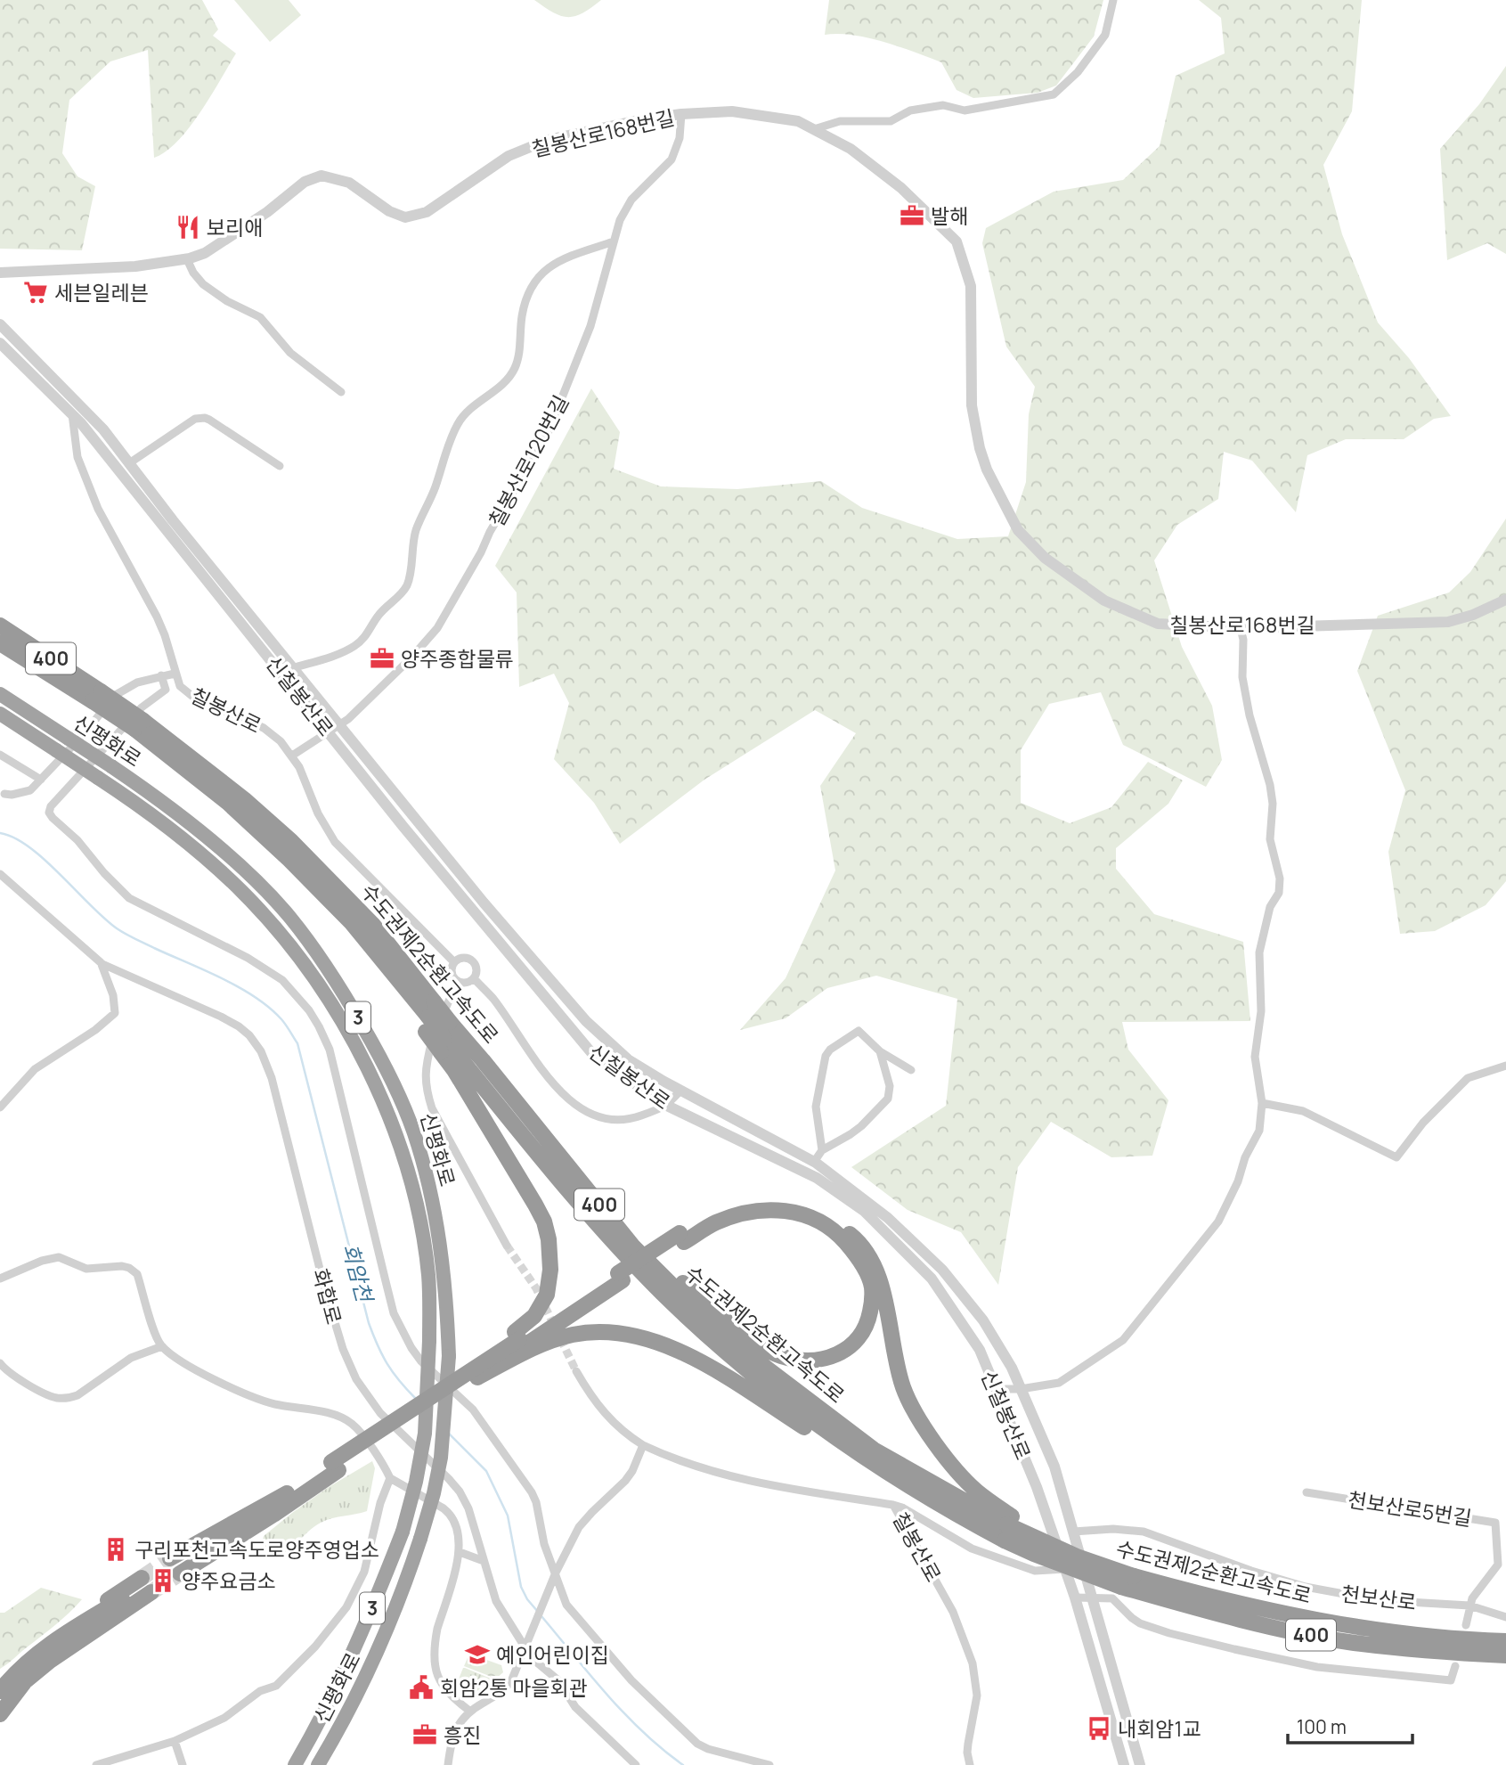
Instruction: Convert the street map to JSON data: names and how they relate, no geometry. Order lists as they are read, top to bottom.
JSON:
{
  "streets": {
    "highway": [
      "400",
      "신평화로",
      "수도권제2순환고속도로",
      "3"
    ],
    "street": [
      "칠봉산로168번길",
      "칠봉산로120번길",
      "신칠봉산로",
      "칠봉산로",
      "화합로",
      "천보산로5번길",
      "천보산로"
    ]
  },
  "crossings": [
    ["칠봉산로168번길", "칠봉산로120번길"],
    ["칠봉산로120번길", "신칠봉산로"],
    ["칠봉산로120번길", "칠봉산로"],
    ["신칠봉산로", "칠봉산로"],
    ["신칠봉산로", "천보산로"],
    ["천보산로5번길", "천보산로"]
  ],
  "water": ["회암천"],
  "places": {
    "office": ["발해", "양주종합물류", "흥진"],
    "restaurant": ["보리애"],
    "supermarket": ["세븐일레븐"],
    "building": ["구리포천고속도로양주영업소", "양주요금소"],
    "school or university": ["예인어린이집"],
    "public building": ["회암2통 마을회관"],
    "bus stop": ["내회암1교"]
  },
  "scale_bar": "100 m"
}
